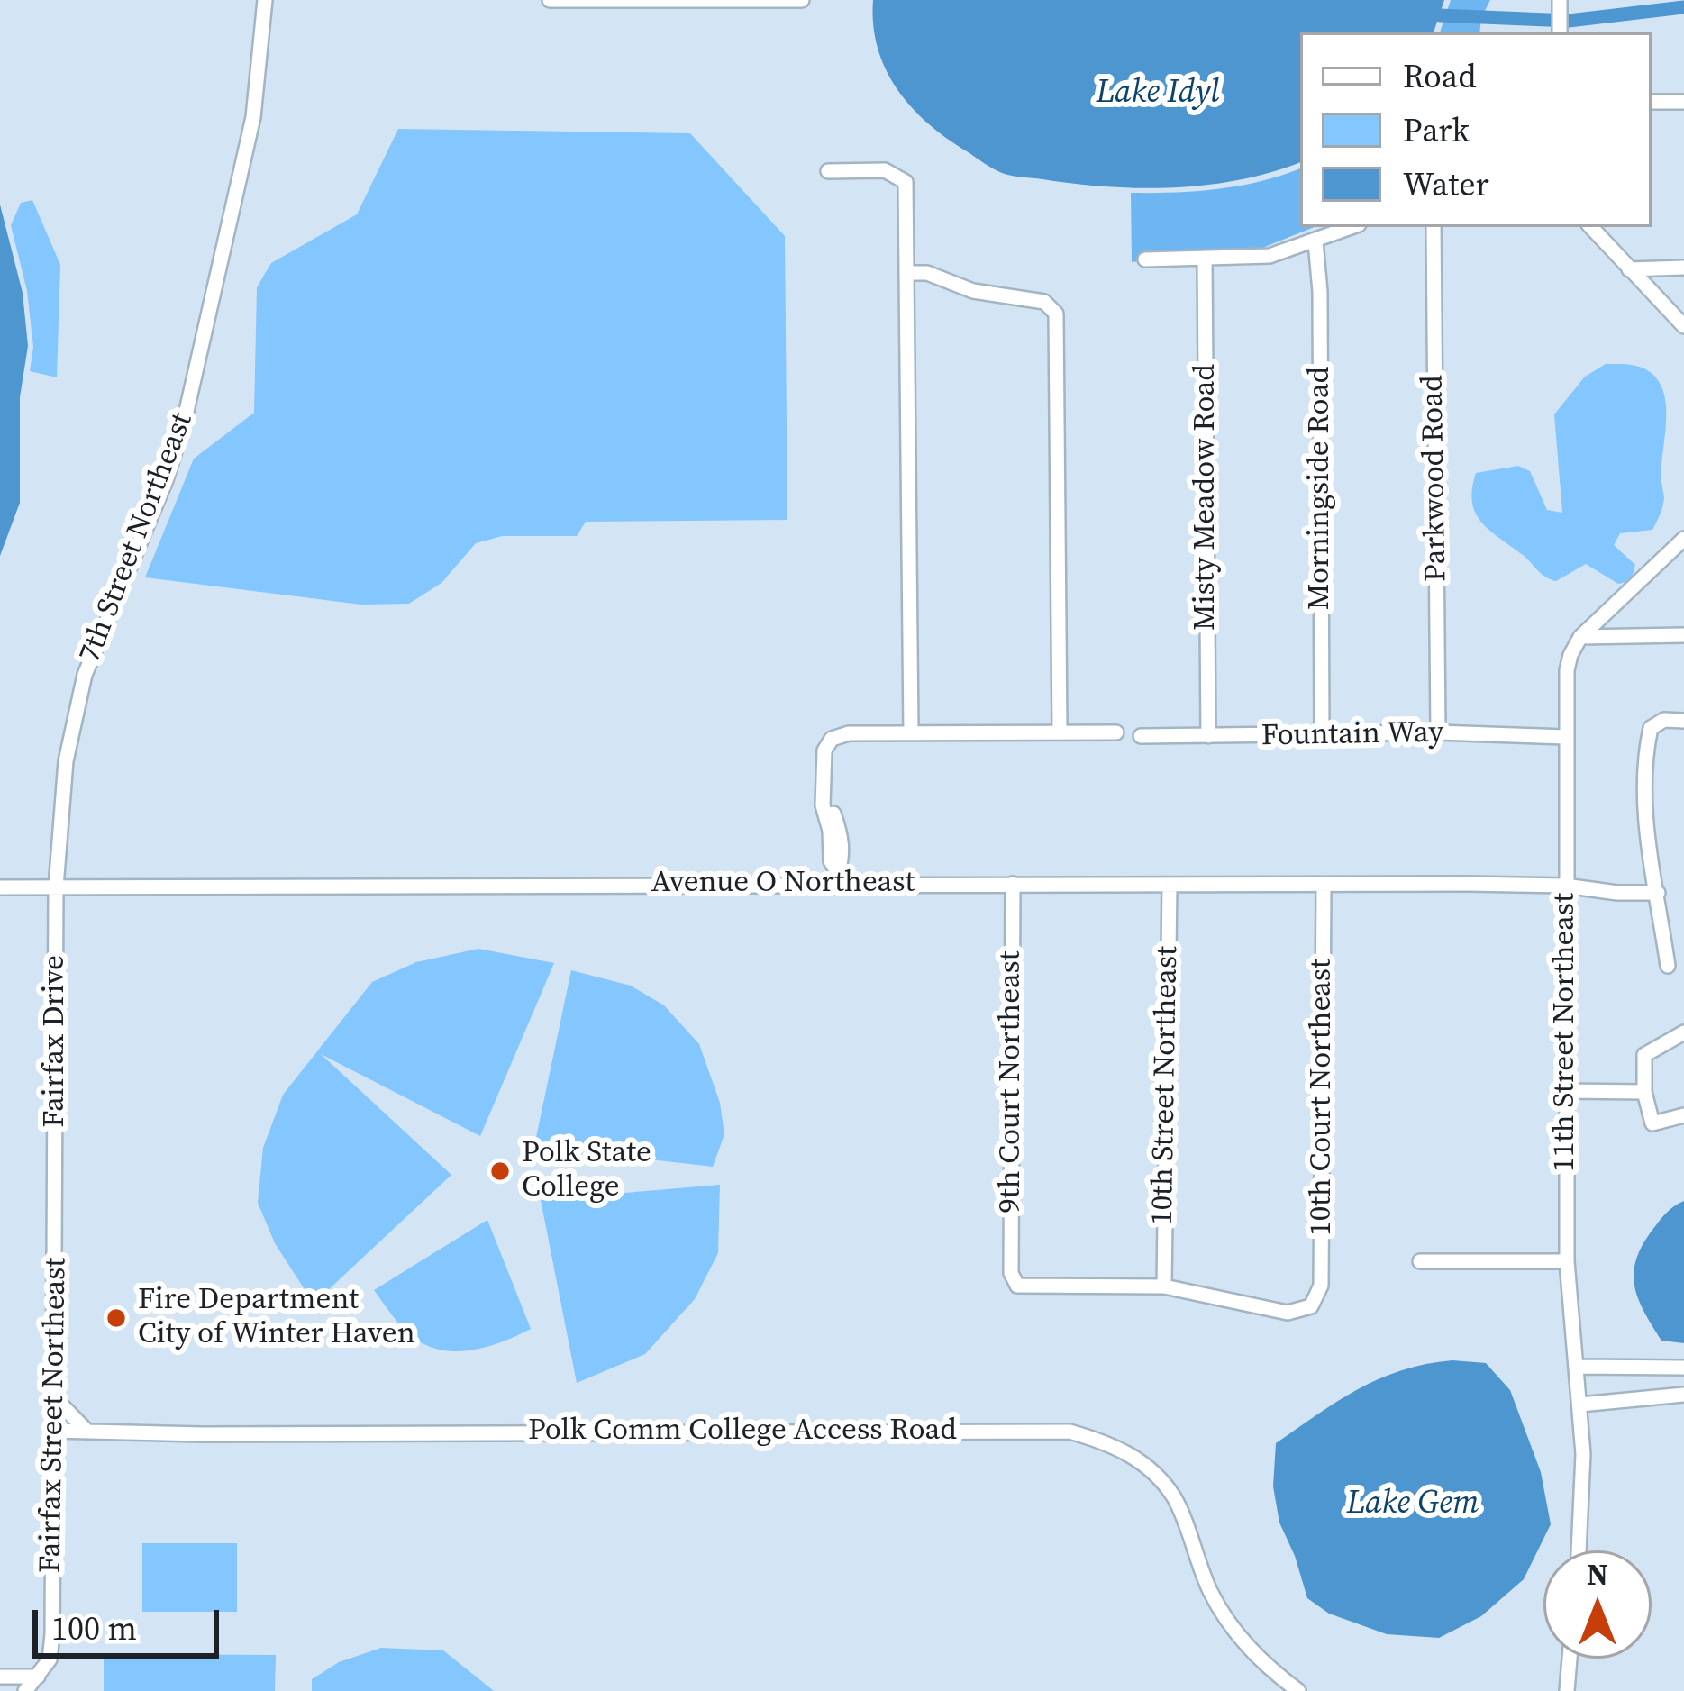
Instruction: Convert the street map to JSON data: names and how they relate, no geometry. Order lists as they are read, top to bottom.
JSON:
{
  "streets": {
    "street": [
      "Parkwood Road",
      "Morningside Road",
      "Misty Meadow Road",
      "7th Street Northeast",
      "Fountain Way",
      "Avenue O Northeast",
      "11th Street Northeast",
      "Fairfax Drive",
      "9th Court Northeast",
      "10th Street Northeast",
      "10th Court Northeast",
      "Fairfax Street Northeast",
      "Polk Comm College Access Road"
    ]
  },
  "crossings": [
    ["Parkwood Road", "Fountain Way"],
    ["Morningside Road", "Fountain Way"],
    ["Misty Meadow Road", "Fountain Way"],
    ["7th Street Northeast", "Avenue O Northeast"],
    ["7th Street Northeast", "Fairfax Drive"],
    ["Fountain Way", "11th Street Northeast"],
    ["Avenue O Northeast", "11th Street Northeast"],
    ["Avenue O Northeast", "Fairfax Drive"],
    ["Avenue O Northeast", "9th Court Northeast"],
    ["Avenue O Northeast", "10th Street Northeast"],
    ["Avenue O Northeast", "10th Court Northeast"],
    ["Fairfax Drive", "Fairfax Street Northeast"],
    ["9th Court Northeast", "10th Street Northeast"],
    ["9th Court Northeast", "10th Court Northeast"],
    ["10th Street Northeast", "10th Court Northeast"],
    ["Fairfax Street Northeast", "Polk Comm College Access Road"]
  ],
  "water": ["Lake Idyl", "Lake Gem"],
  "places": ["Polk State College", "Fire Department City of Winter Haven"],
  "legend": ["Road", "Park", "Water"],
  "scale_bar": "100 m",
  "north": "top"
}
